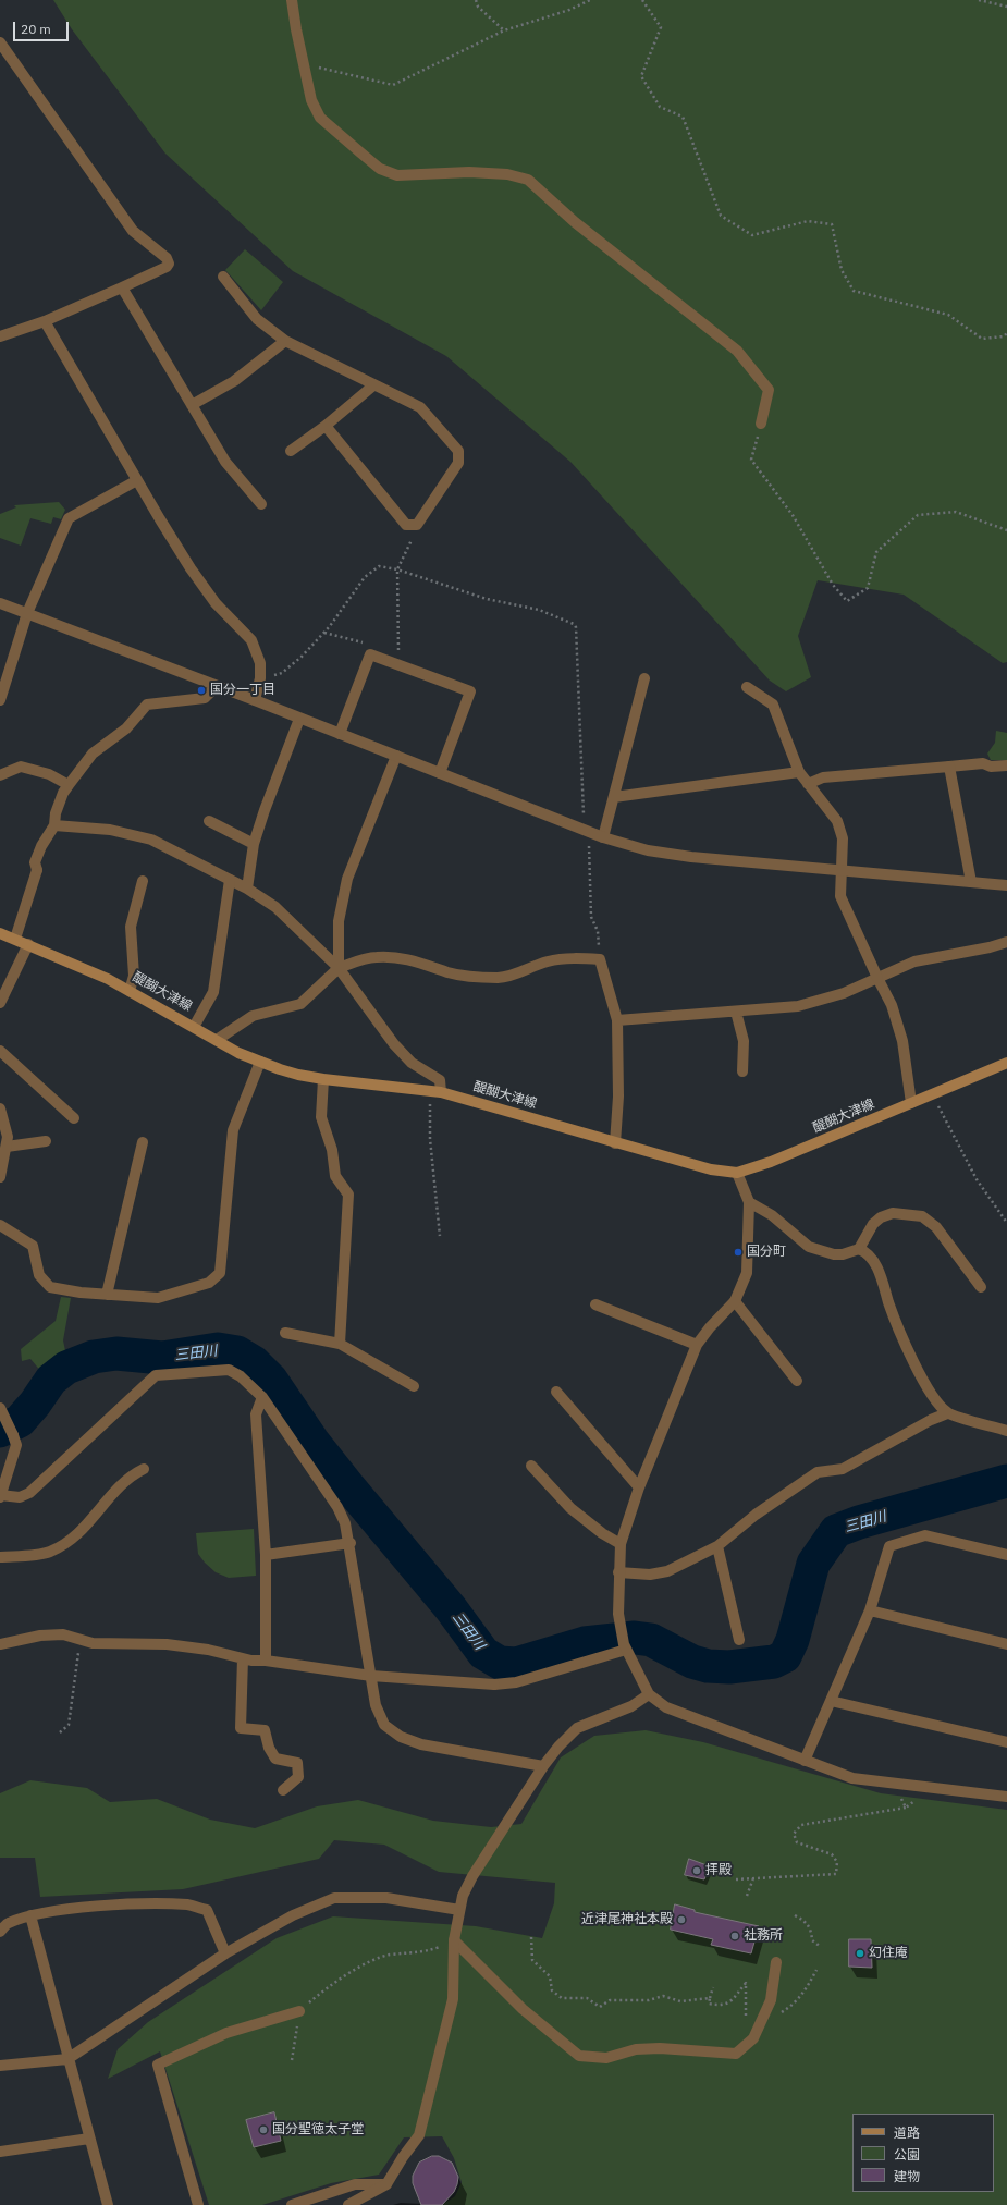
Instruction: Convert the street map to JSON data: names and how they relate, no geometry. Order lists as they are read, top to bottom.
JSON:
{
  "streets": {
    "main road": ["醍醐大津線"]
  },
  "water": ["三田川"],
  "places": [
    "国分一丁目",
    "国分町",
    "拝殿",
    "近津尾神社本殿",
    "社務所",
    "幻住庵",
    "国分聖徳太子堂"
  ],
  "legend": ["道路", "公園", "建物"],
  "scale_bar": "20 m"
}
